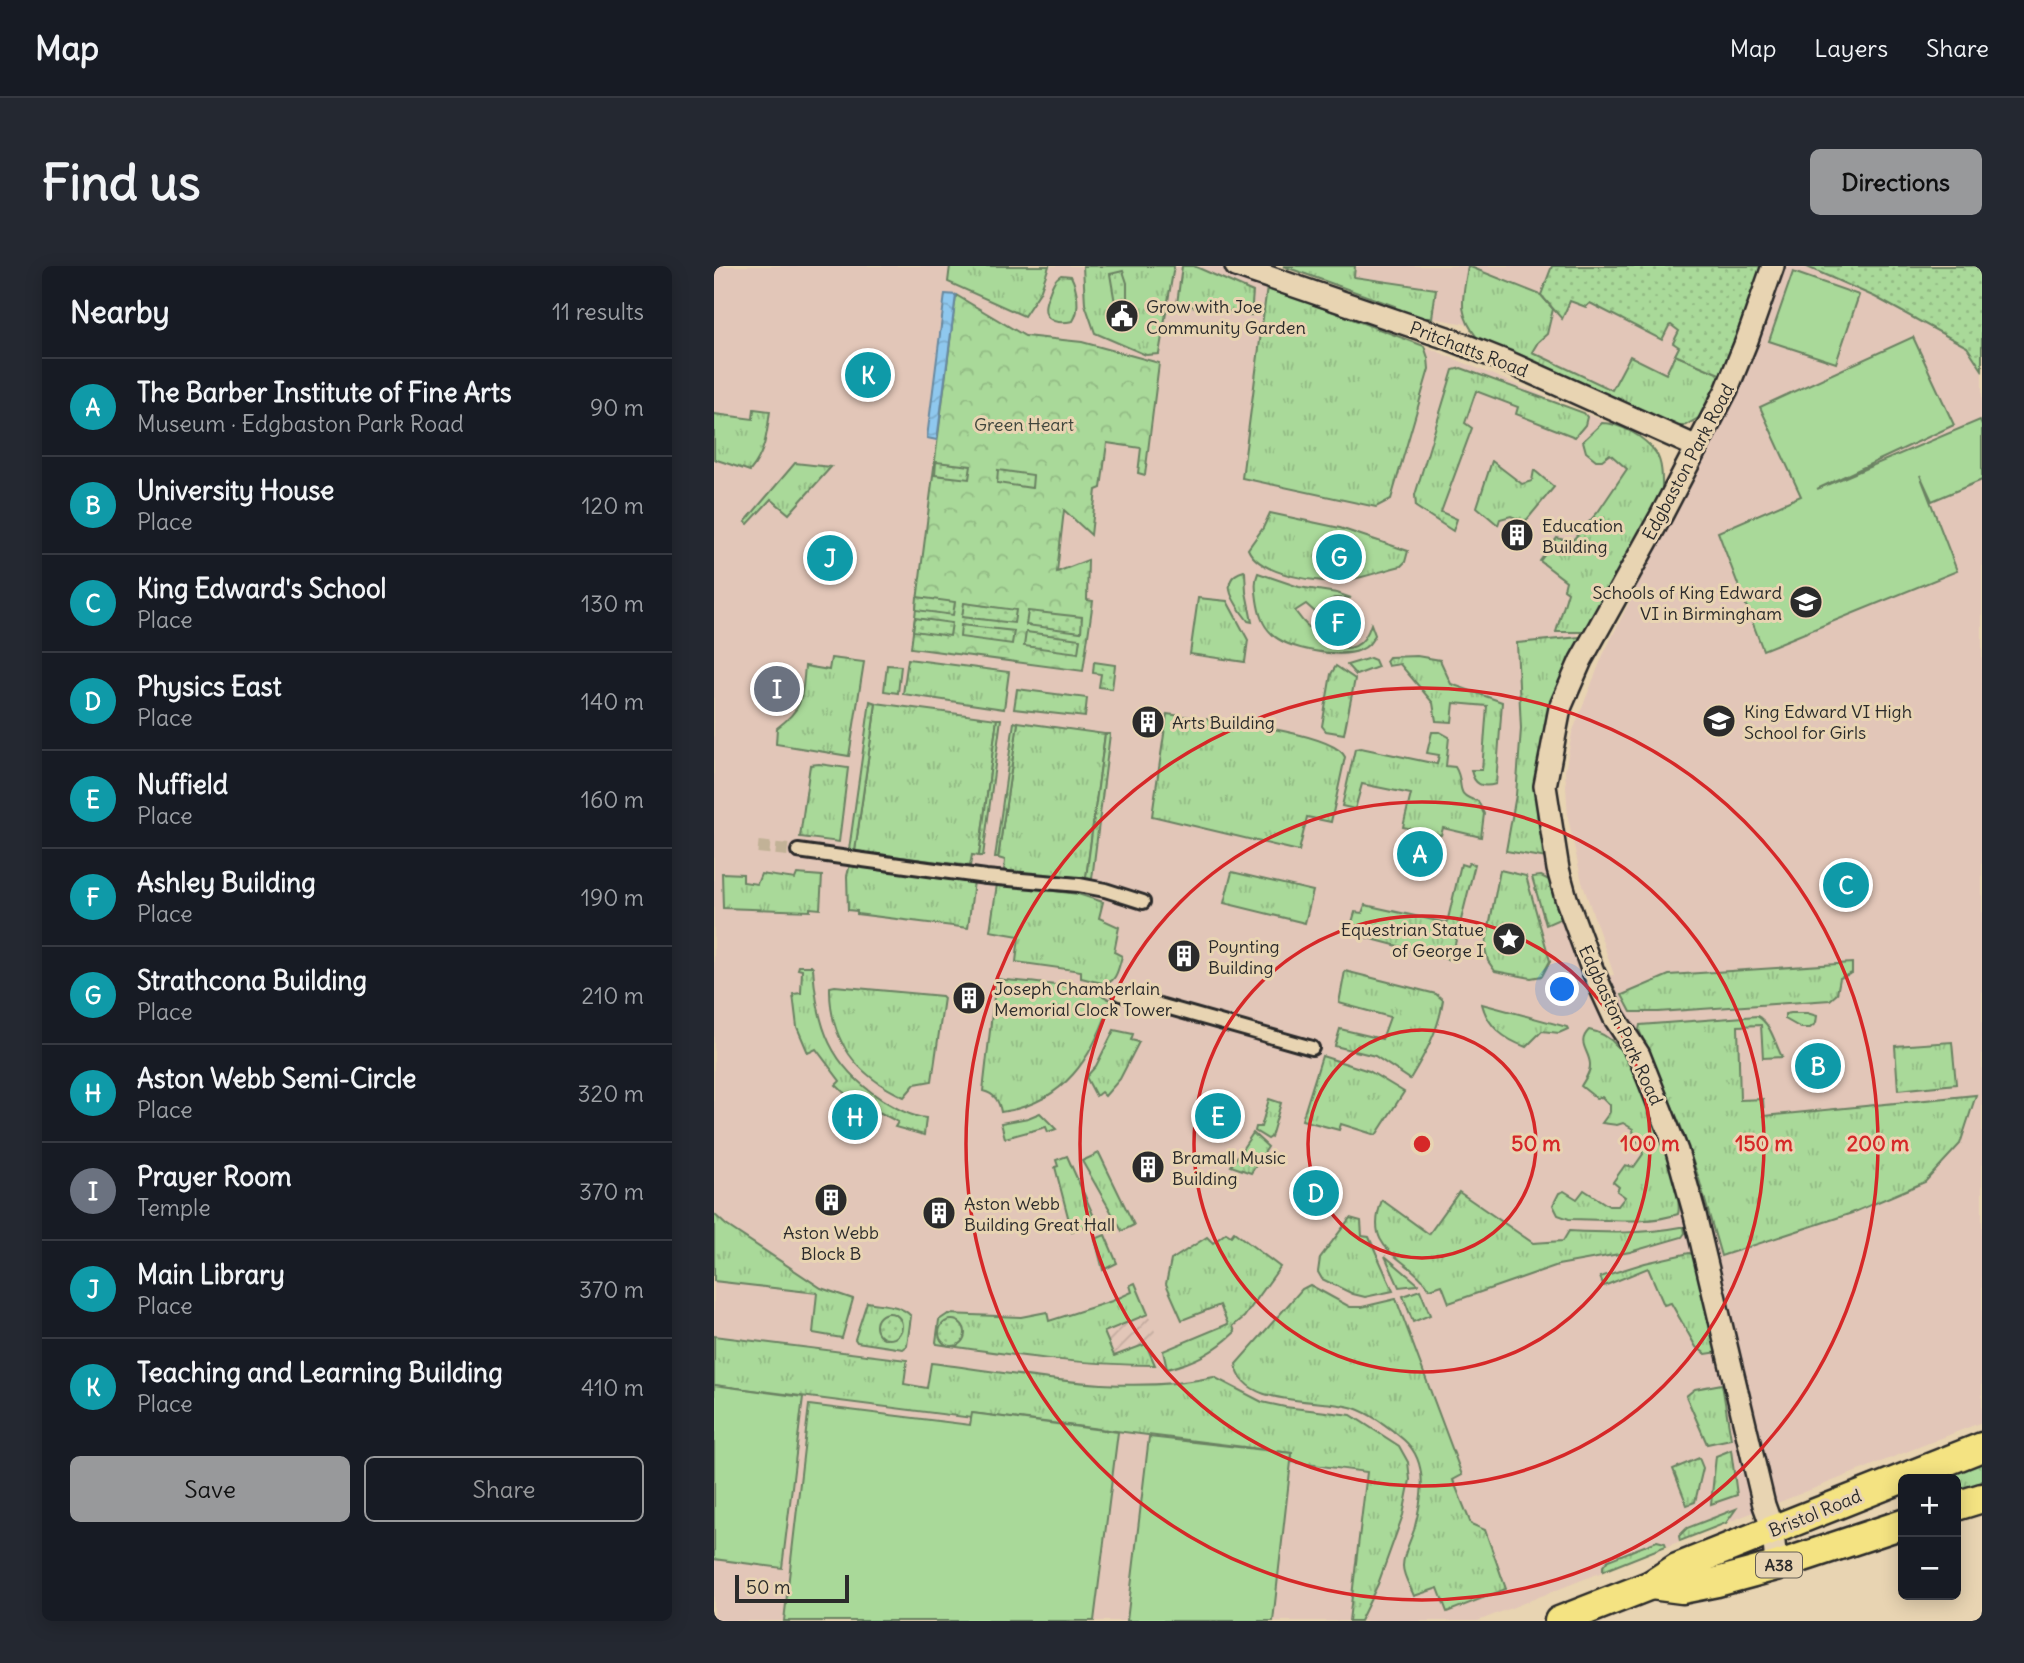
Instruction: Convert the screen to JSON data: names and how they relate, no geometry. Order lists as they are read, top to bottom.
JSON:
{
  "streets": {
    "highway": ["Bristol Road", "A38"],
    "street": ["Pritchatts Road", "Edgbaston Park Road"]
  },
  "crossings": [
    ["Pritchatts Road", "Edgbaston Park Road"],
    ["Edgbaston Park Road", "Bristol Road"]
  ],
  "parks": ["Green Heart"],
  "places": {
    "public building": ["Grow with Joe Community Garden"],
    "building": [
      "Education Building",
      "Arts Building",
      "Poynting Building",
      "Joseph Chamberlain Memorial Clock Tower",
      "Bramall Music Building",
      "Aston Webb Block B",
      "Aston Webb Building Great Hall"
    ],
    "school or university": ["Schools of King Edward VI in Birmingham", "King Edward VI High School for Girls"],
    "place": ["Equestrian Statue of George I"]
  },
  "scale_bar": "50 m",
  "page": {
    "header": "Map",
    "nav": ["Map", "Layers", "Share"],
    "buttons": [
      "Directions",
      ["Save", "Share"]
    ],
    "title": "Find us",
    "heading": ["Nearby", "11 results"],
    "pins": [
      "K",
      "G",
      "J",
      "F",
      "I",
      "A",
      "C",
      "B",
      "E",
      "H",
      "D"
    ],
    "list": [
      {
        "mark": "A",
        "name": "The Barber Institute of Fine Arts",
        "note": "Museum · Edgbaston Park Road",
        "value": "90 m"
      },
      {
        "mark": "B",
        "name": "University House",
        "note": "Place",
        "value": "120 m"
      },
      {
        "mark": "C",
        "name": "King Edward's School",
        "note": "Place",
        "value": "130 m"
      },
      {
        "mark": "D",
        "name": "Physics East",
        "note": "Place",
        "value": "140 m"
      },
      {
        "mark": "E",
        "name": "Nuffield",
        "note": "Place",
        "value": "160 m"
      },
      {
        "mark": "F",
        "name": "Ashley Building",
        "note": "Place",
        "value": "190 m"
      },
      {
        "mark": "G",
        "name": "Strathcona Building",
        "note": "Place",
        "value": "210 m"
      },
      {
        "mark": "H",
        "name": "Aston Webb Semi-Circle",
        "note": "Place",
        "value": "320 m"
      },
      {
        "mark": "I",
        "name": "Prayer Room",
        "note": "Temple",
        "value": "370 m"
      },
      {
        "mark": "J",
        "name": "Main Library",
        "note": "Place",
        "value": "370 m"
      },
      {
        "mark": "K",
        "name": "Teaching and Learning Building",
        "note": "Place",
        "value": "410 m"
      }
    ],
    "map_buttons": ["+", "−"],
    "scale": "50 m"
  },
  "rings": [
    "50 m",
    "100 m",
    "150 m",
    "200 m"
  ]
}
